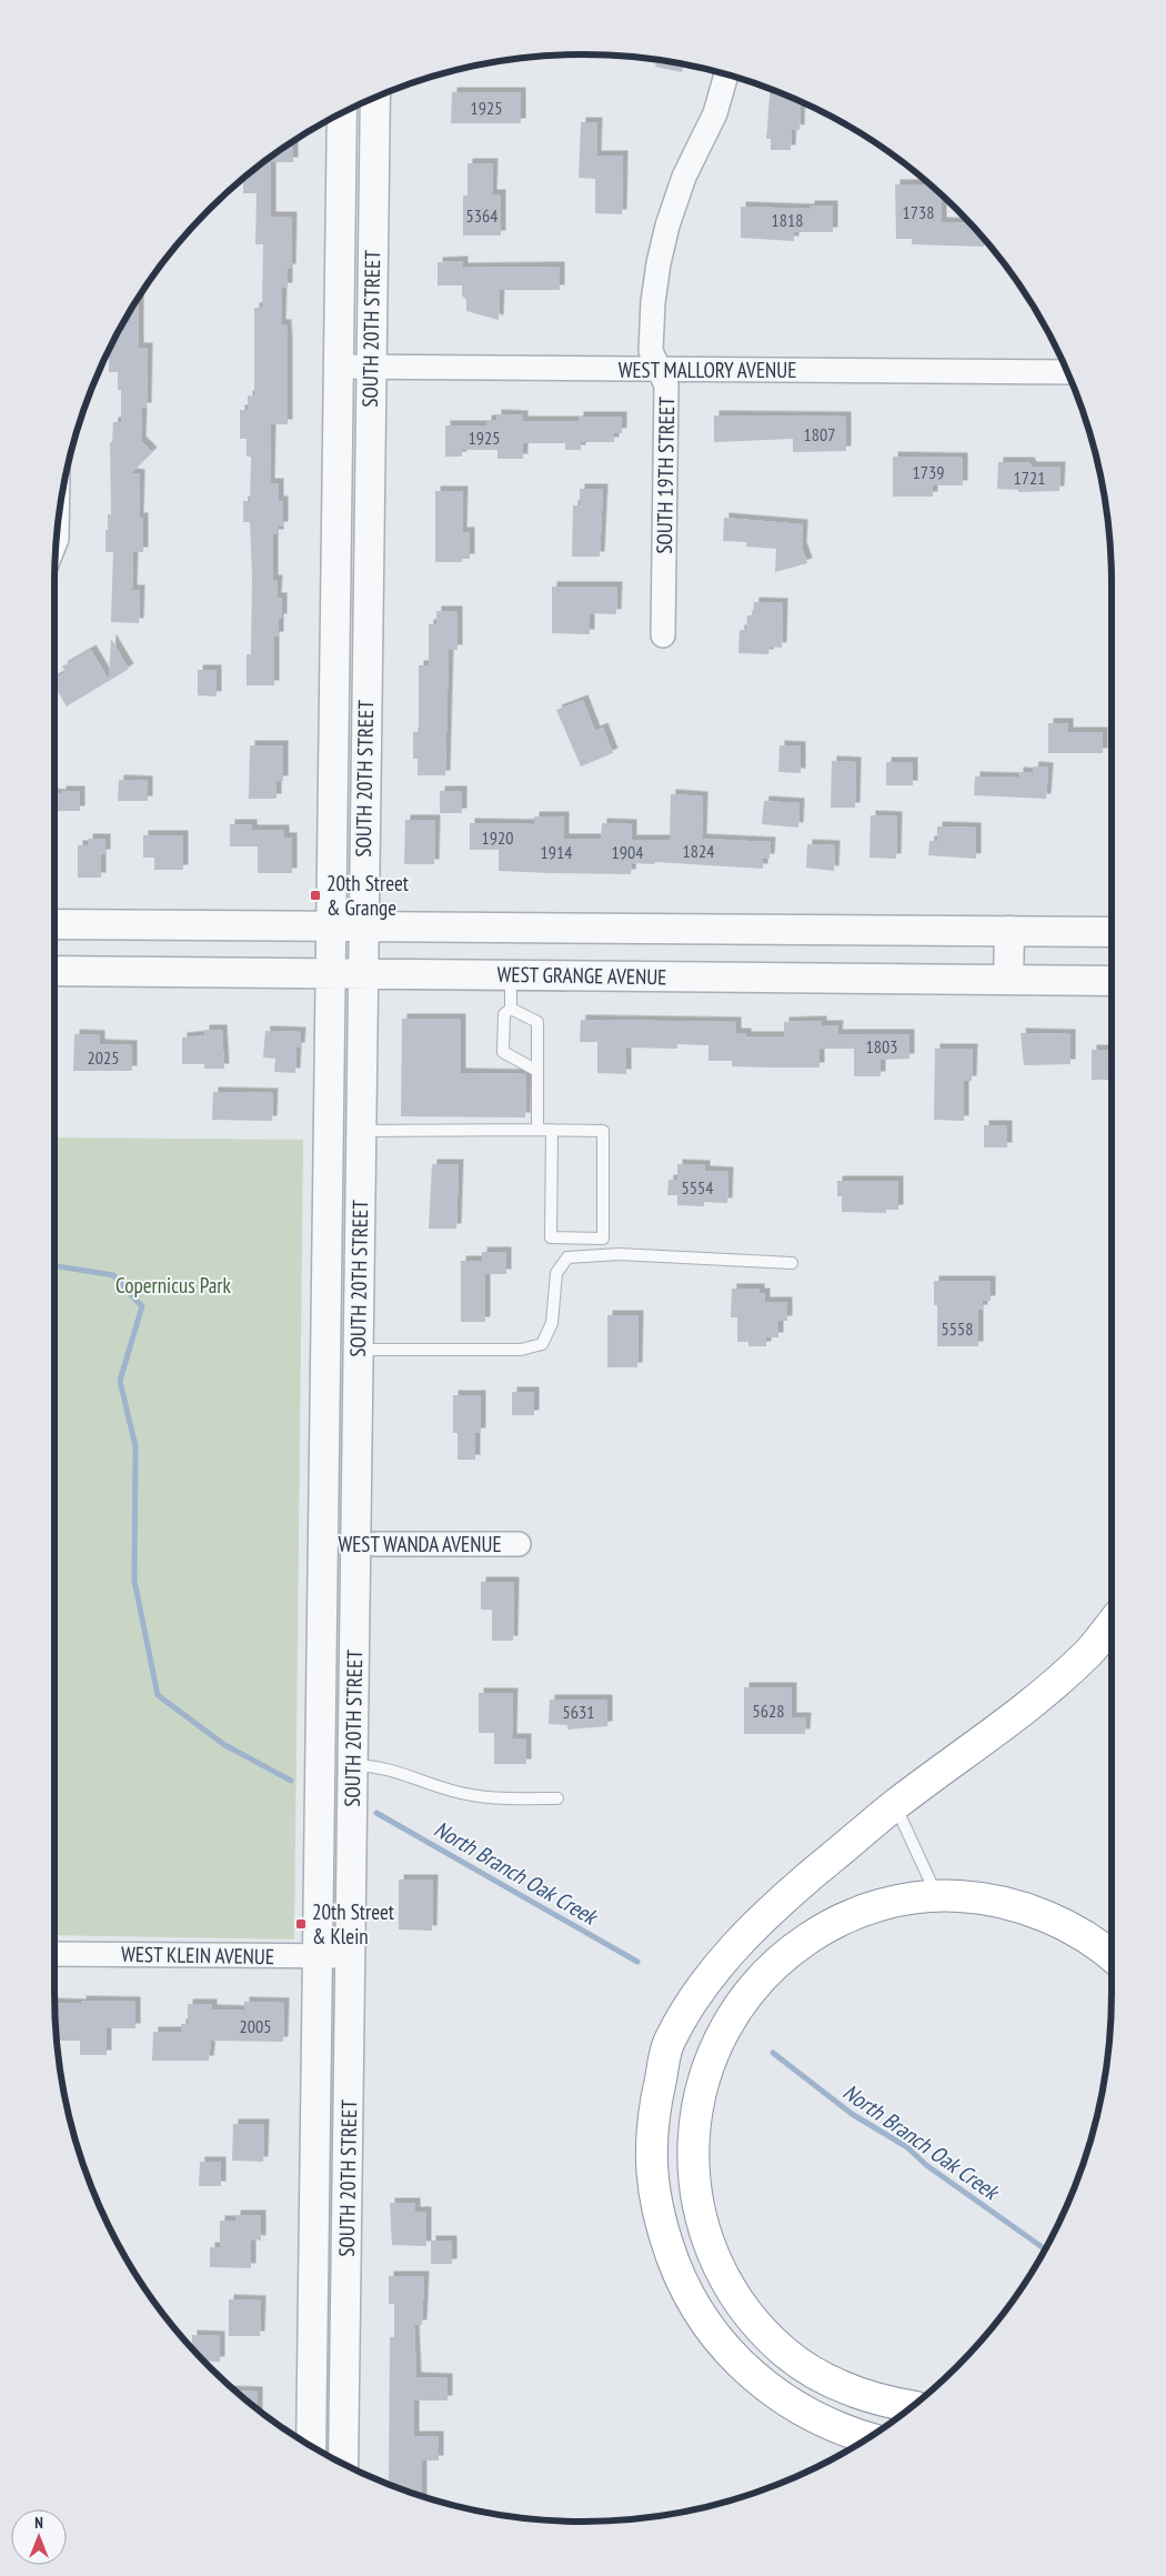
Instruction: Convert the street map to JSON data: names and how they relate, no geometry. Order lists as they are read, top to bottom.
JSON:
{
  "streets": {
    "street": [
      "SOUTH 20TH STREET",
      "WEST MALLORY AVENUE",
      "SOUTH 19TH STREET",
      "WEST GRANGE AVENUE",
      "WEST WANDA AVENUE",
      "WEST KLEIN AVENUE"
    ]
  },
  "crossings": [
    ["SOUTH 20TH STREET", "WEST MALLORY AVENUE"],
    ["SOUTH 20TH STREET", "WEST GRANGE AVENUE"],
    ["SOUTH 20TH STREET", "WEST WANDA AVENUE"],
    ["SOUTH 20TH STREET", "WEST KLEIN AVENUE"],
    ["WEST MALLORY AVENUE", "SOUTH 19TH STREET"]
  ],
  "water": ["North Branch Oak Creek"],
  "parks": ["Copernicus Park"],
  "places": {
    "transit": ["20th Street & Grange", "20th Street & Klein"]
  },
  "house_numbers": [
    "1925",
    "1738",
    "5364",
    "1818",
    "1807",
    "1925",
    "1739",
    "1721",
    "1920",
    "1824",
    "1914",
    "1904",
    "1803",
    "2025",
    "5554",
    "5558",
    "5628",
    "5631",
    "2005"
  ],
  "north": "top"
}
